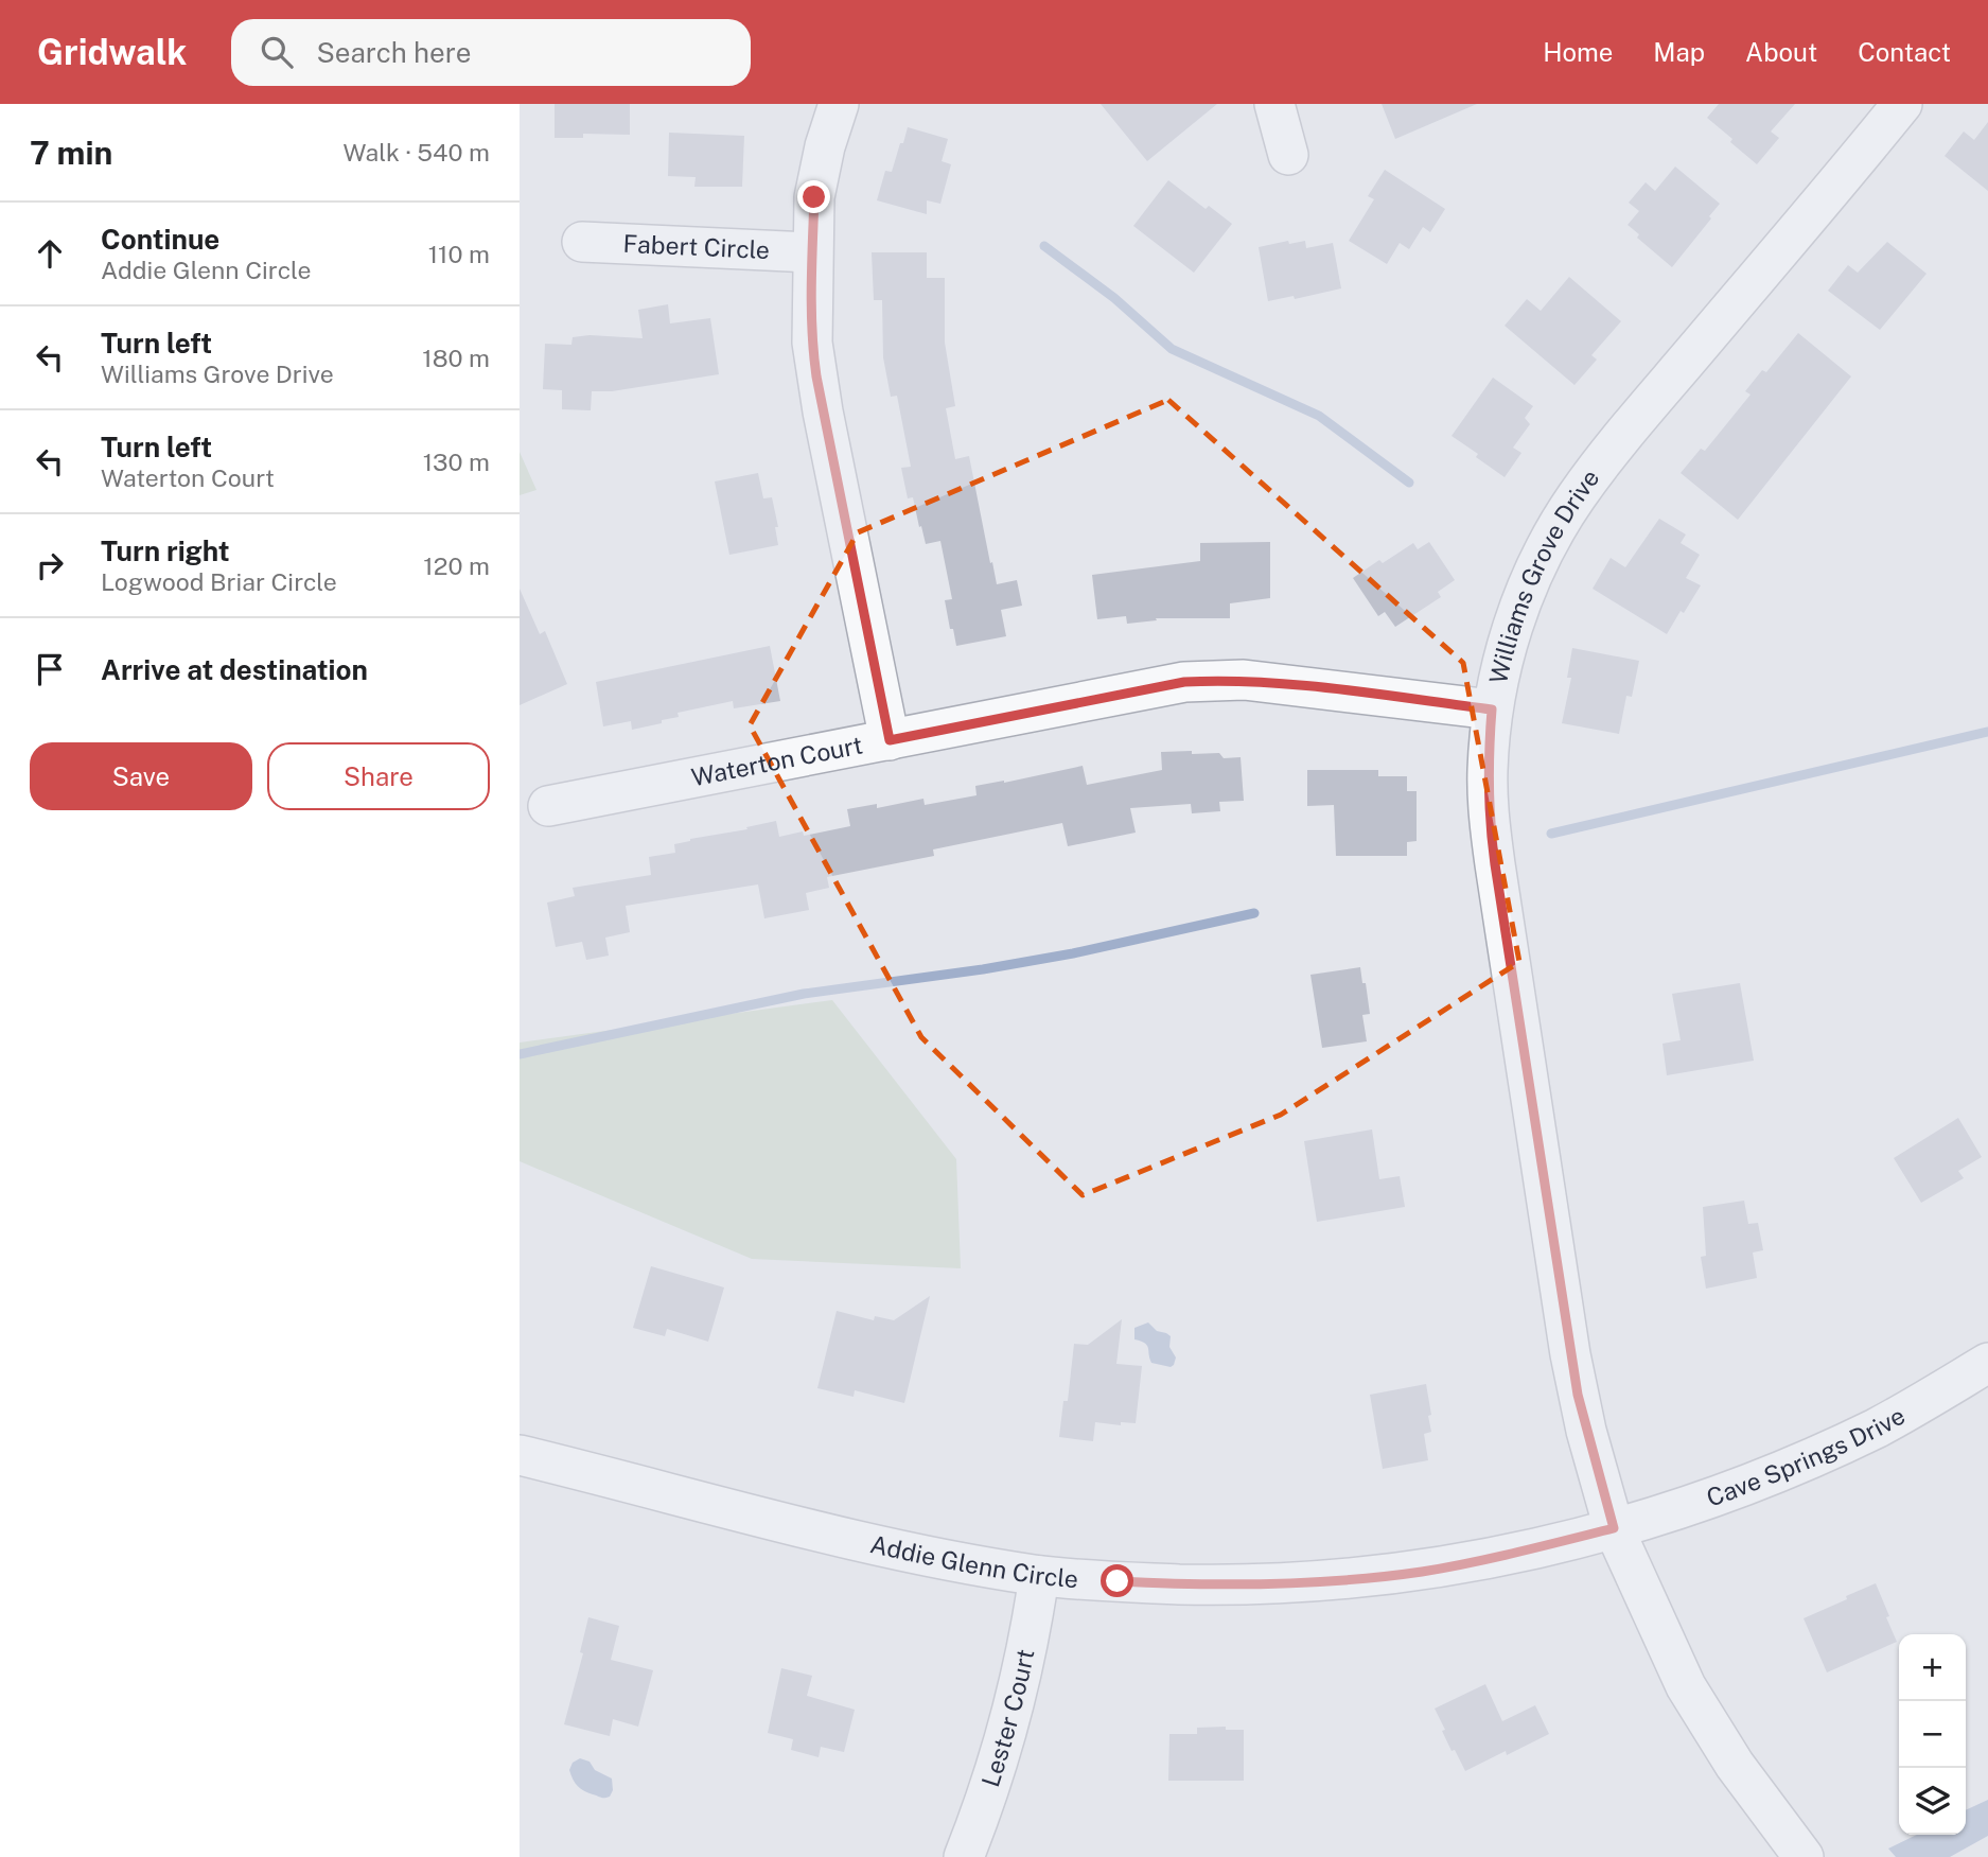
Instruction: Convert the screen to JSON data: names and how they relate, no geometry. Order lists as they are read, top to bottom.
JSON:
{
  "streets": {
    "street": [
      "Fabert Circle",
      "Williams Grove Drive",
      "Waterton Court",
      "Cave Springs Drive",
      "Addie Glenn Circle",
      "Lester Court"
    ]
  },
  "crossings": [
    ["Williams Grove Drive", "Waterton Court"],
    ["Williams Grove Drive", "Cave Springs Drive"],
    ["Williams Grove Drive", "Addie Glenn Circle"],
    ["Cave Springs Drive", "Addie Glenn Circle"],
    ["Addie Glenn Circle", "Lester Court"]
  ],
  "page": {
    "header": "Gridwalk",
    "search": "Search here",
    "nav": [
      "Home",
      "Map",
      "About",
      "Contact"
    ],
    "heading": ["7 min", "Walk · 540 m"],
    "list": [
      ["Continue", "Addie Glenn Circle", "110 m"],
      ["Turn left", "Williams Grove Drive", "180 m"],
      ["Turn left", "Waterton Court", "130 m"],
      ["Turn right", "Logwood Briar Circle", "120 m"],
      "Arrive at destination"
    ],
    "buttons": ["Save", "Share"],
    "map_buttons": ["+", "−"]
  }
}
